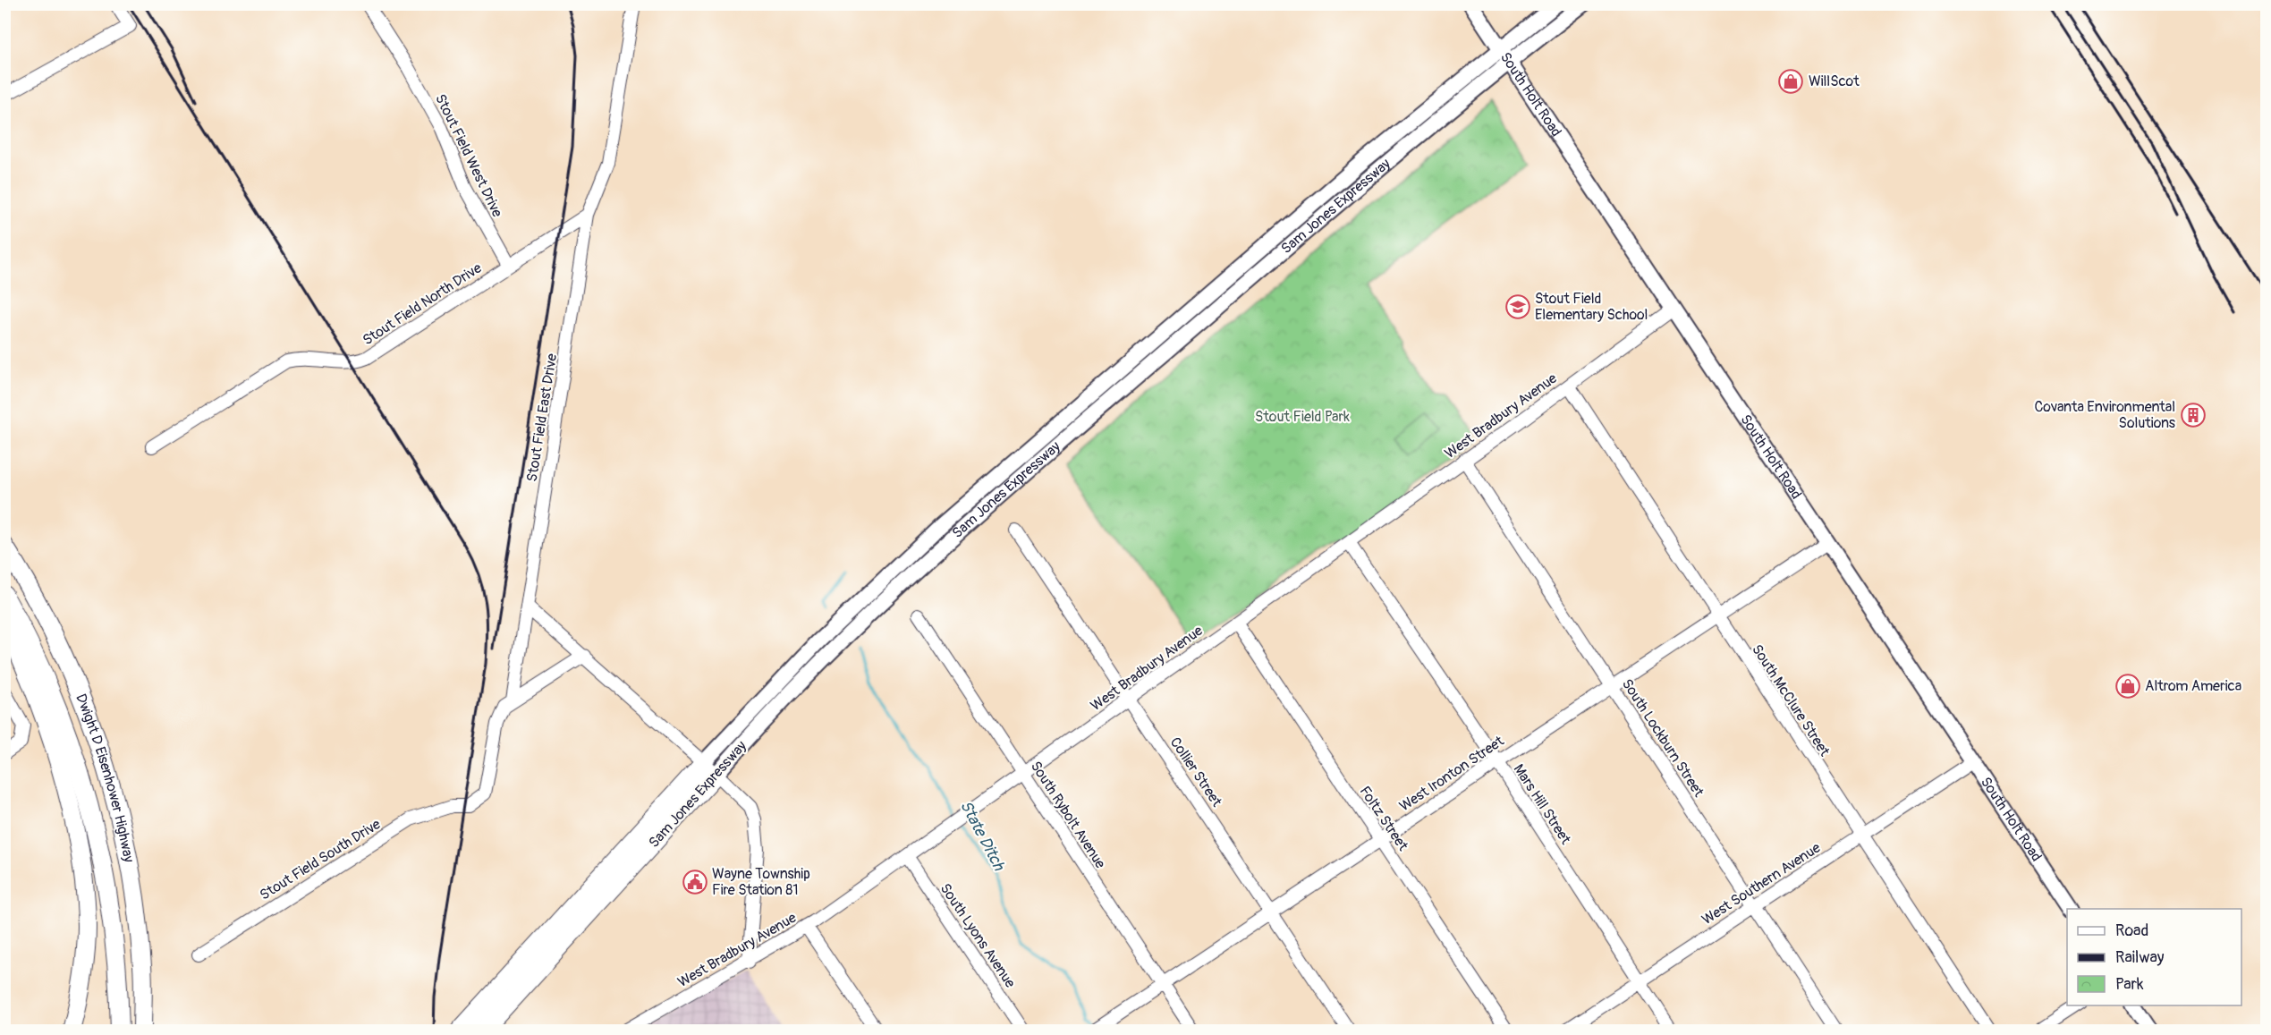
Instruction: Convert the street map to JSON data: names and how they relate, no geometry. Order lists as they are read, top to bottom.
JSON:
{
  "streets": {
    "highway": ["Sam Jones Expressway", "Dwight D Eisenhower Highway"],
    "main road": ["South Holt Road"],
    "street": [
      "Stout Field West Drive",
      "Stout Field North Drive",
      "West Bradbury Avenue",
      "Stout Field East Drive",
      "South McClure Street",
      "South Lockburn Street",
      "Collier Street",
      "West Ironton Street",
      "Mars Hill Street",
      "South Rybolt Avenue",
      "Foltz Street",
      "Stout Field South Drive",
      "West Southern Avenue",
      "South Lyons Avenue"
    ]
  },
  "crossings": [
    ["South Holt Road", "Sam Jones Expressway"],
    ["South Holt Road", "West Bradbury Avenue"],
    ["South Holt Road", "West Ironton Street"],
    ["South Holt Road", "West Southern Avenue"],
    ["Stout Field West Drive", "Stout Field North Drive"],
    ["Stout Field North Drive", "Stout Field East Drive"],
    ["West Bradbury Avenue", "South McClure Street"],
    ["West Bradbury Avenue", "South Lockburn Street"],
    ["West Bradbury Avenue", "Collier Street"],
    ["West Bradbury Avenue", "Mars Hill Street"],
    ["West Bradbury Avenue", "South Rybolt Avenue"],
    ["West Bradbury Avenue", "Foltz Street"],
    ["West Bradbury Avenue", "South Lyons Avenue"],
    ["Stout Field East Drive", "Stout Field South Drive"],
    ["South McClure Street", "West Ironton Street"],
    ["South McClure Street", "West Southern Avenue"],
    ["South Lockburn Street", "West Ironton Street"],
    ["South Lockburn Street", "West Southern Avenue"],
    ["Collier Street", "West Ironton Street"],
    ["West Ironton Street", "Mars Hill Street"],
    ["West Ironton Street", "South Rybolt Avenue"],
    ["West Ironton Street", "Foltz Street"],
    ["Mars Hill Street", "West Southern Avenue"]
  ],
  "water": ["State Ditch"],
  "parks": ["Stout Field Park"],
  "places": {
    "shop": ["WillScot", "Altrom America"],
    "school or university": ["Stout Field Elementary School"],
    "building": ["Covanta Environmental Solutions"],
    "public building": ["Wayne Township Fire Station 81"]
  },
  "legend": ["Road", "Railway", "Park"]
}
